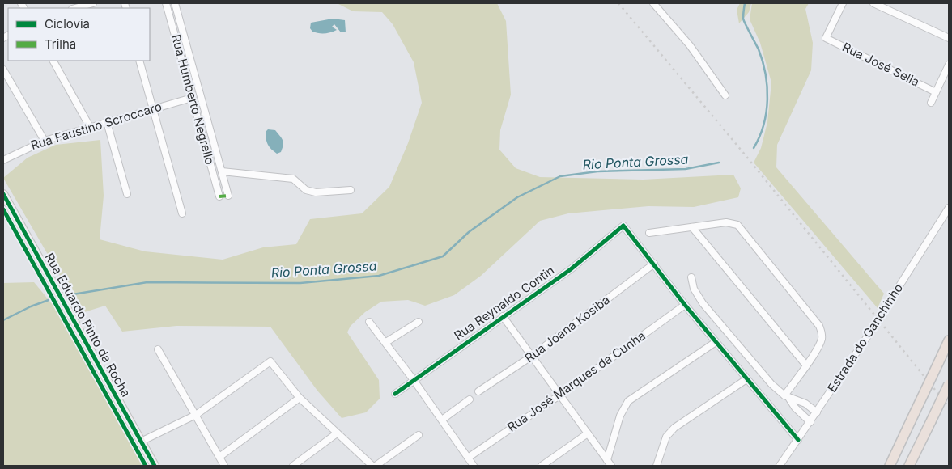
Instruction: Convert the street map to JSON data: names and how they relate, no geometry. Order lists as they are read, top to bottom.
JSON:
{
  "streets": {
    "main road": ["Rua Eduardo Pinto da Rocha"],
    "street": [
      "Rua José Sella",
      "Rua Humberto Negrello",
      "Rua Faustino Scroccaro",
      "Rua Reynaldo Contin",
      "Rua Joana Kosiba",
      "Estrada do Ganchinho",
      "Rua José Marques da Cunha"
    ]
  },
  "crossings": [
    ["Rua Humberto Negrello", "Rua Faustino Scroccaro"],
    ["Rua Reynaldo Contin", "Rua Joana Kosiba"]
  ],
  "water": ["Rio Ponta Grossa"],
  "legend": ["Ciclovia", "Trilha"]
}
